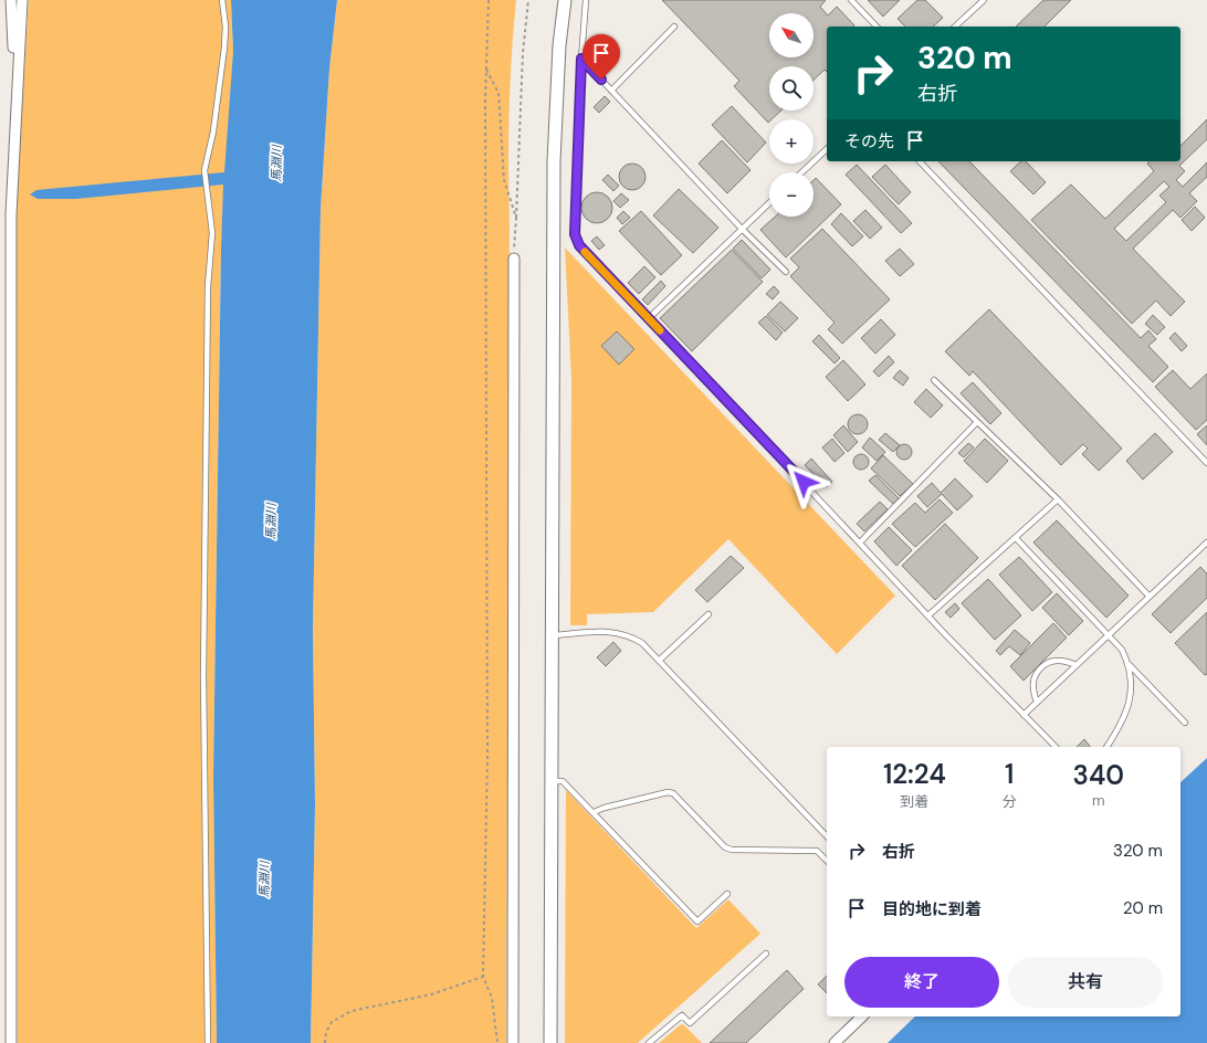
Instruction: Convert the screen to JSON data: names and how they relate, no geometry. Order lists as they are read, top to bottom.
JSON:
{
  "water": ["馬淵川"],
  "north": "top left",
  "page": {
    "map_buttons": ["+", "−"],
    "turn": ["320 m", "右折"],
    "then": "その先",
    "eta": [
      "12:24",
      "到着",
      "1",
      "分",
      "340",
      "m"
    ],
    "list": [
      {
        "name": "右折",
        "value": "320 m"
      },
      {
        "name": "目的地に到着",
        "value": "20 m"
      }
    ],
    "buttons": ["終了", "共有"]
  }
}
